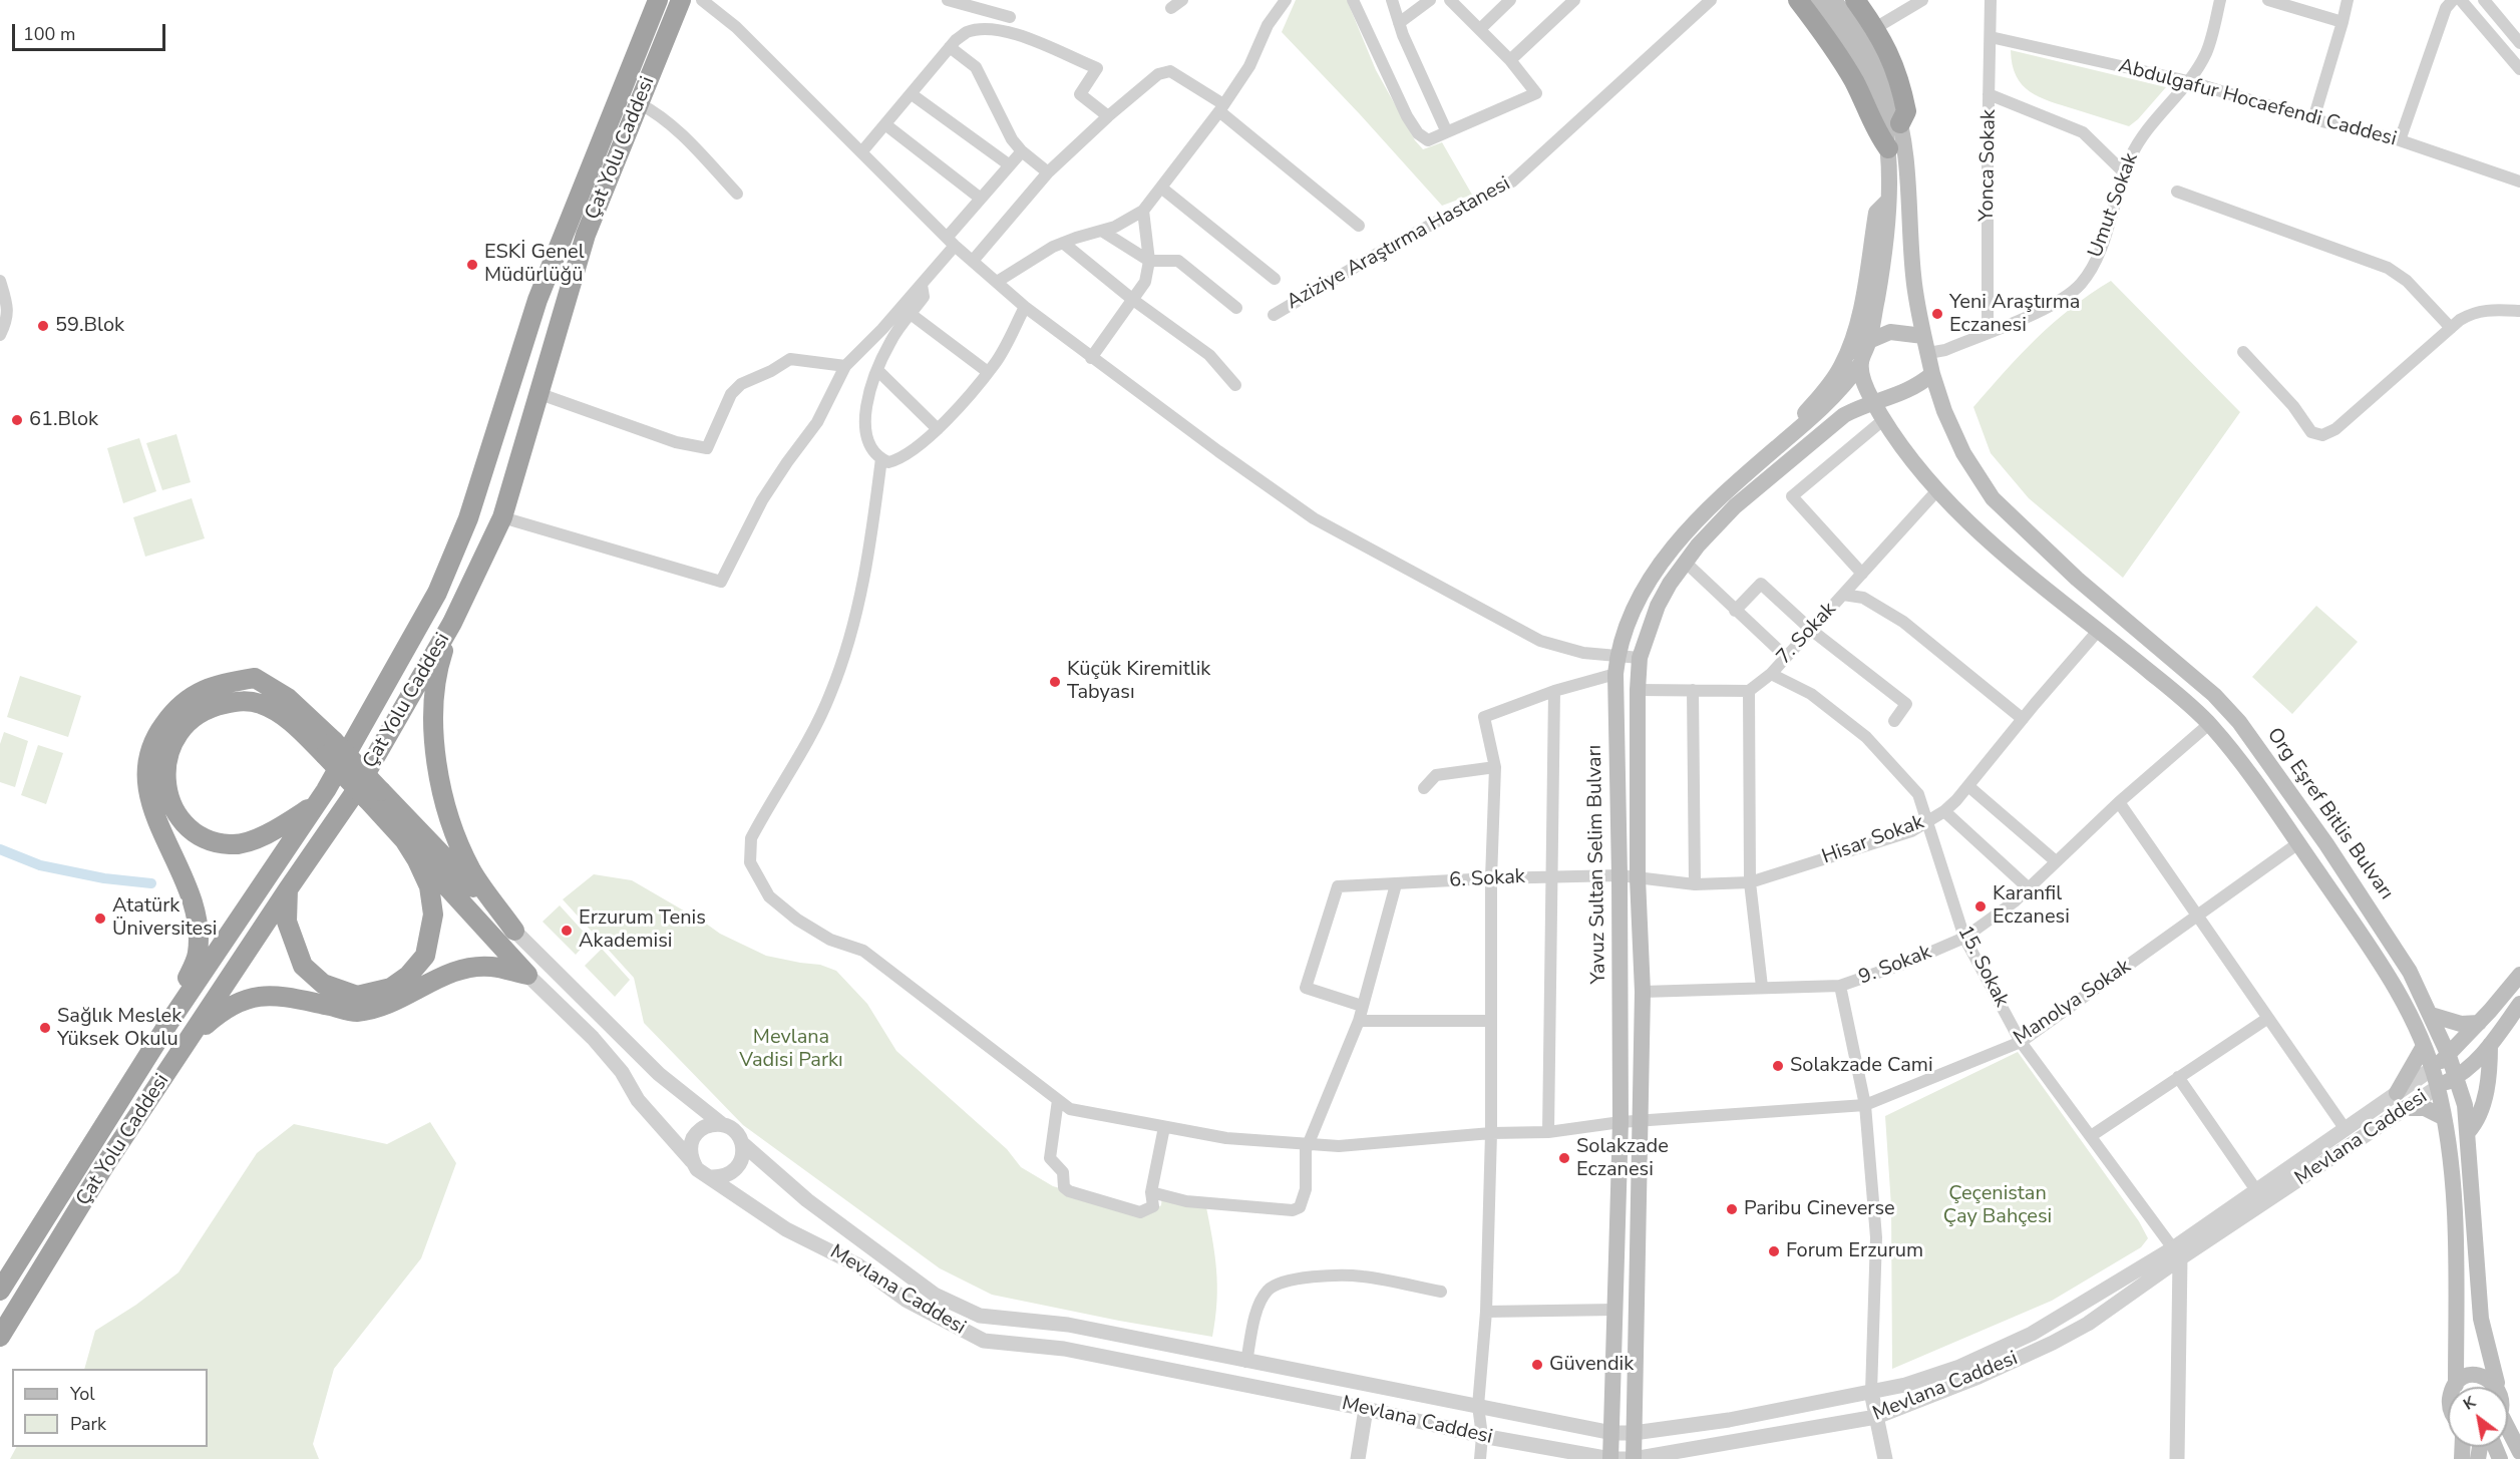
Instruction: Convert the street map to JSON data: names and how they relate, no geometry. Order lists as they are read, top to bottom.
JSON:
{
  "streets": {
    "highway": ["Çat Yolu Caddesi"],
    "main road": ["Org Eşref Bitlis Bulvarı", "Yavuz Sultan Selim Bulvarı"],
    "street": [
      "Abdulgafur Hocaefendi Caddesi",
      "Yonca Sokak",
      "Umut Sokak",
      "Aziziye Araştırma Hastanesi",
      "7. Sokak",
      "Hisar Sokak",
      "6. Sokak",
      "9. Sokak",
      "15. Sokak",
      "Manolya Sokak",
      "Mevlana Caddesi"
    ]
  },
  "crossings": [
    ["Abdulgafur Hocaefendi Caddesi", "Yonca Sokak"],
    ["Abdulgafur Hocaefendi Caddesi", "Umut Sokak"],
    ["Yonca Sokak", "Umut Sokak"],
    ["Umut Sokak", "Org Eşref Bitlis Bulvarı"],
    ["Umut Sokak", "Yavuz Sultan Selim Bulvarı"],
    ["7. Sokak", "15. Sokak"],
    ["Org Eşref Bitlis Bulvarı", "Yavuz Sultan Selim Bulvarı"],
    ["Hisar Sokak", "Yavuz Sultan Selim Bulvarı"],
    ["Hisar Sokak", "6. Sokak"],
    ["Hisar Sokak", "15. Sokak"],
    ["Yavuz Sultan Selim Bulvarı", "6. Sokak"],
    ["Yavuz Sultan Selim Bulvarı", "9. Sokak"],
    ["Yavuz Sultan Selim Bulvarı", "Manolya Sokak"],
    ["Yavuz Sultan Selim Bulvarı", "Mevlana Caddesi"],
    ["9. Sokak", "15. Sokak"],
    ["15. Sokak", "Manolya Sokak"],
    ["15. Sokak", "Mevlana Caddesi"]
  ],
  "parks": ["Mevlana Vadisi Parkı", "Çeçenistan Çay Bahçesi"],
  "places": [
    "ESKİ Genel Müdürlüğü",
    "Yeni Araştırma Eczanesi",
    "59.Blok",
    "61.Blok",
    "Küçük Kiremitlik Tabyası",
    "Karanfil Eczanesi",
    "Atatürk Üniversitesi",
    "Erzurum Tenis Akademisi",
    "Sağlık Meslek Yüksek Okulu",
    "Solakzade Cami",
    "Solakzade Eczanesi",
    "Paribu Cineverse",
    "Forum Erzurum",
    "Güvendik"
  ],
  "legend": ["Yol", "Park"],
  "scale_bar": "100 m",
  "north": "top left"
}
